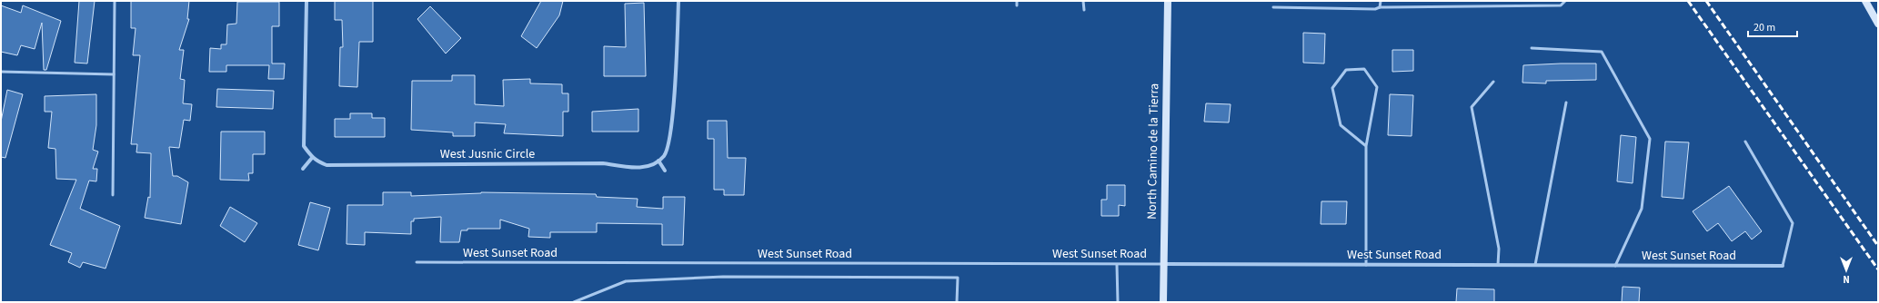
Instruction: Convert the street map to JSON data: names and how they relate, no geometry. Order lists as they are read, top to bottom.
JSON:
{
  "streets": {
    "street": ["North Camino de la Tierra", "West Jusnic Circle", "West Sunset Road"]
  },
  "crossings": [
    ["North Camino de la Tierra", "West Sunset Road"]
  ],
  "scale_bar": "20 m",
  "north": "bottom"
}
